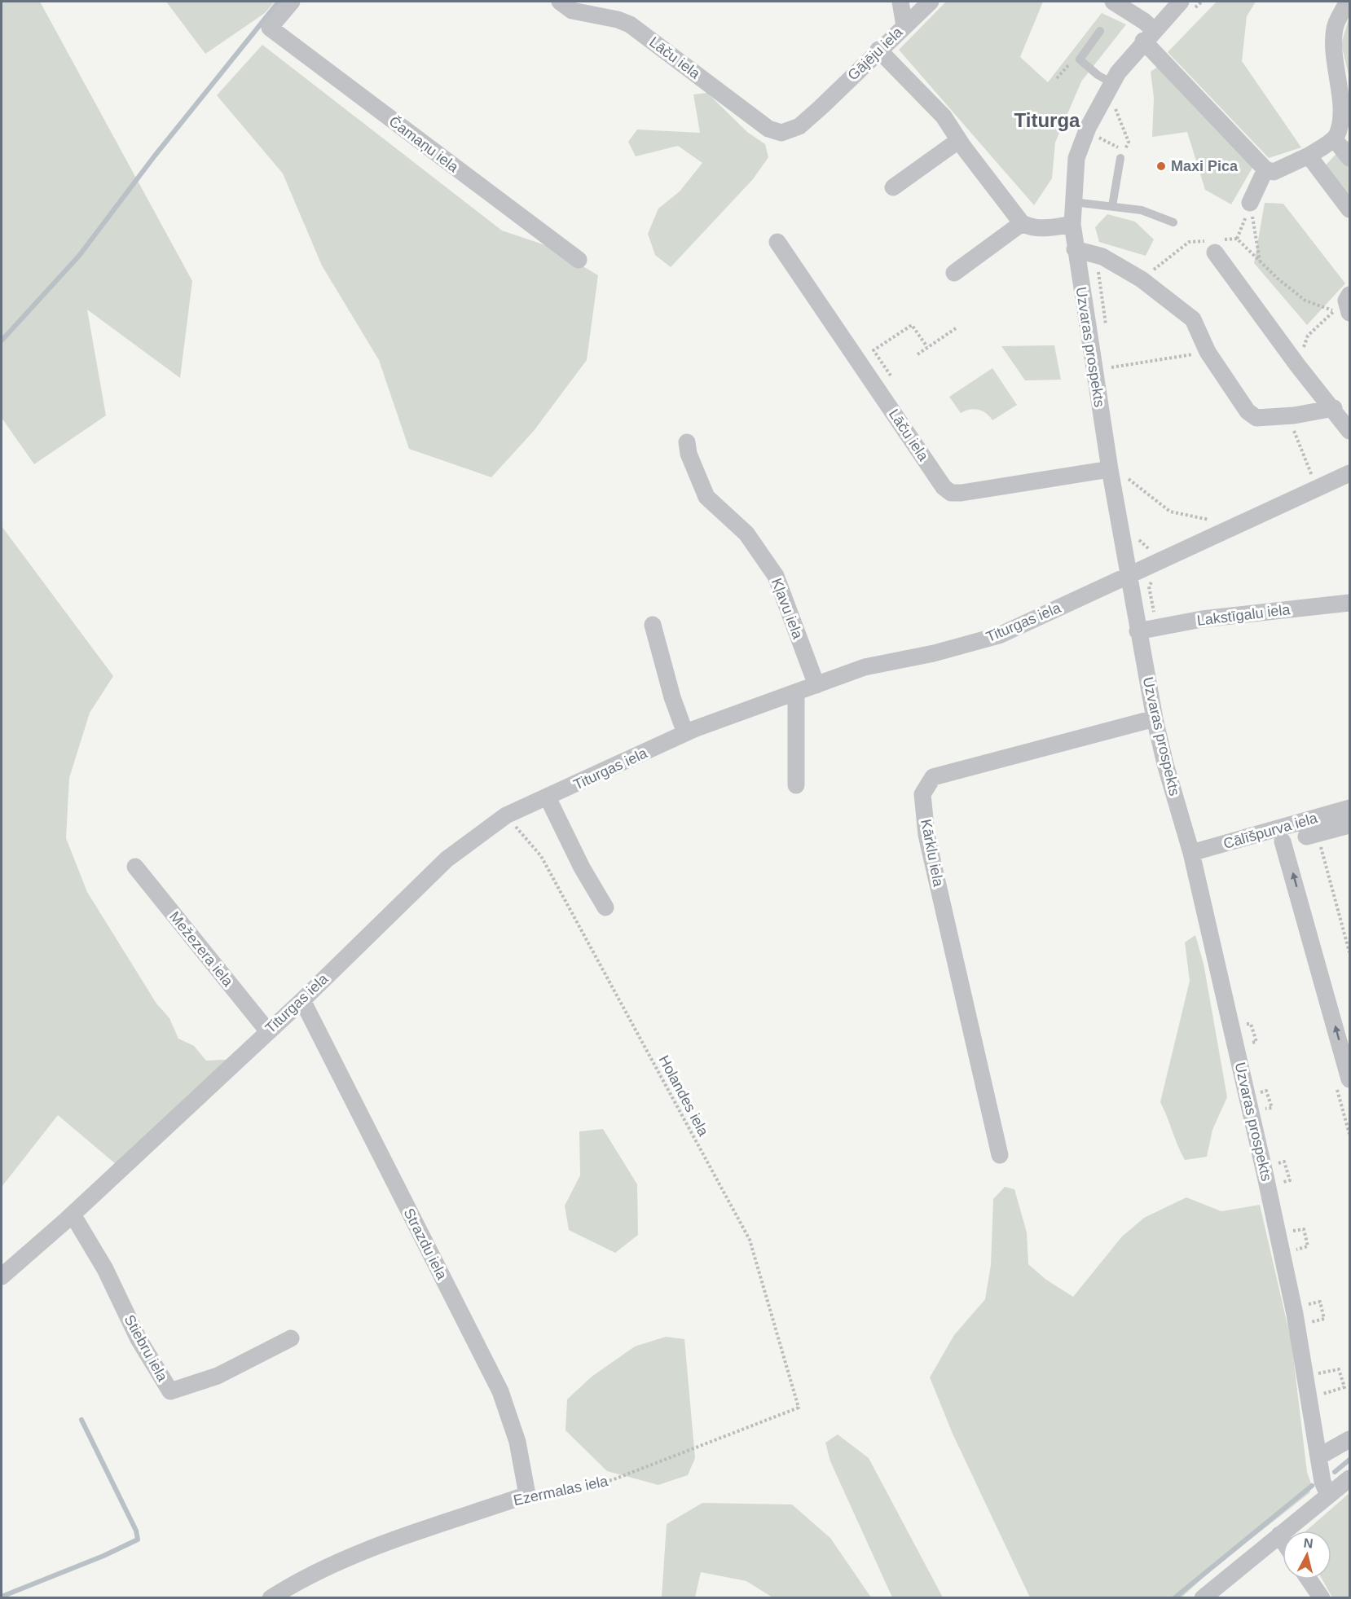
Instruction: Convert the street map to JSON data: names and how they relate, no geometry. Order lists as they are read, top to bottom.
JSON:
{
  "streets": {
    "street": [
      "Gājēju iela",
      "Lāču iela",
      "Čamaņu iela",
      "Uzvaras prospekts",
      "Kļavu iela",
      "Lakstīgalu iela",
      "Titurgas iela",
      "Cālīšpurva iela",
      "Kārklu iela",
      "Mežezera iela",
      "Strazdu iela",
      "Stiebru iela",
      "Ezermalas iela"
    ],
    "path": ["Holandes iela"]
  },
  "crossings": [
    ["Gājēju iela", "Lāču iela"],
    ["Lāču iela", "Uzvaras prospekts"],
    ["Uzvaras prospekts", "Lakstīgalu iela"],
    ["Uzvaras prospekts", "Titurgas iela"],
    ["Uzvaras prospekts", "Cālīšpurva iela"],
    ["Uzvaras prospekts", "Kārklu iela"],
    ["Kļavu iela", "Titurgas iela"],
    ["Titurgas iela", "Mežezera iela"],
    ["Titurgas iela", "Holandes iela"],
    ["Titurgas iela", "Strazdu iela"],
    ["Titurgas iela", "Stiebru iela"],
    ["Holandes iela", "Ezermalas iela"],
    ["Strazdu iela", "Ezermalas iela"]
  ],
  "districts": ["Titurga"],
  "places": ["Maxi Pica"],
  "north": "top"
}
